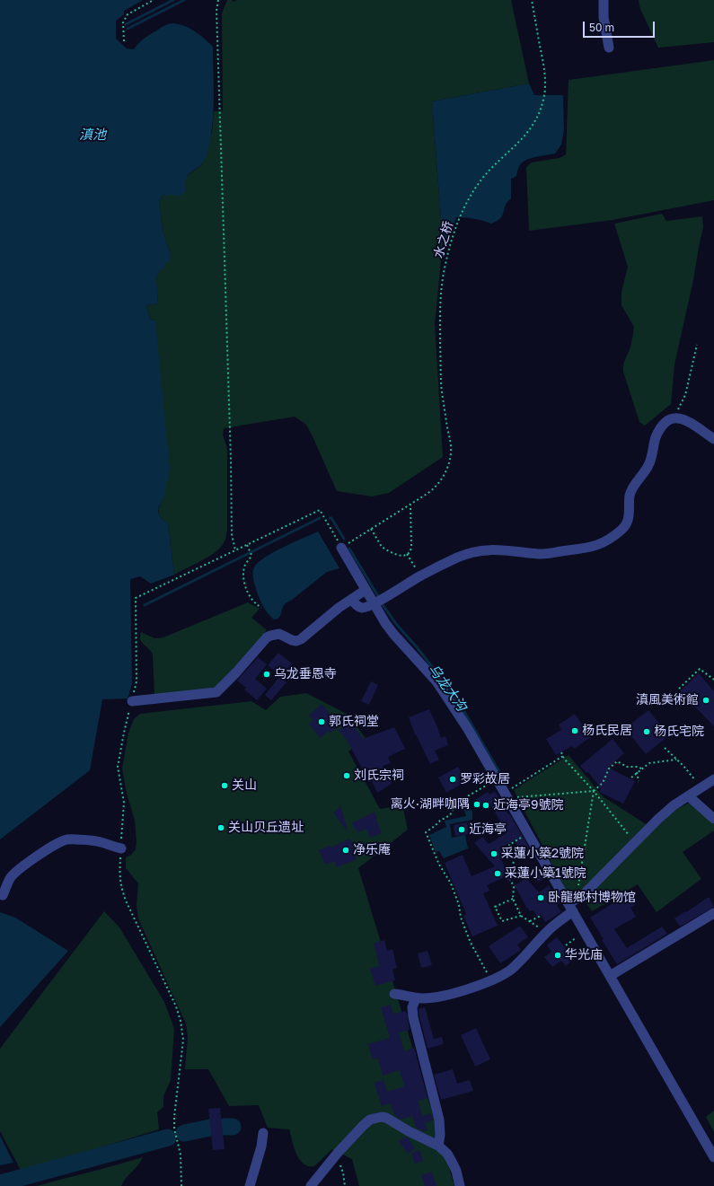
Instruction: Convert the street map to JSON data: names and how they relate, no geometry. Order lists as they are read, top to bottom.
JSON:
{
  "streets": {
    "path": ["水之桥"]
  },
  "water": ["滇池", "乌龙大沟"],
  "places": [
    "乌龙垂恩寺",
    "滇風美術館",
    "郭氏祠堂",
    "杨氏民居",
    "杨氏宅院",
    "刘氏宗祠",
    "罗彩故居",
    "关山",
    "离火·湖畔咖隅",
    "近海亭9號院",
    "关山贝丘遗址",
    "近海亭",
    "净乐庵",
    "采蓮小築2號院",
    "采蓮小築1號院",
    "卧龍鄉村博物馆",
    "华光庙"
  ],
  "scale_bar": "50 m"
}
